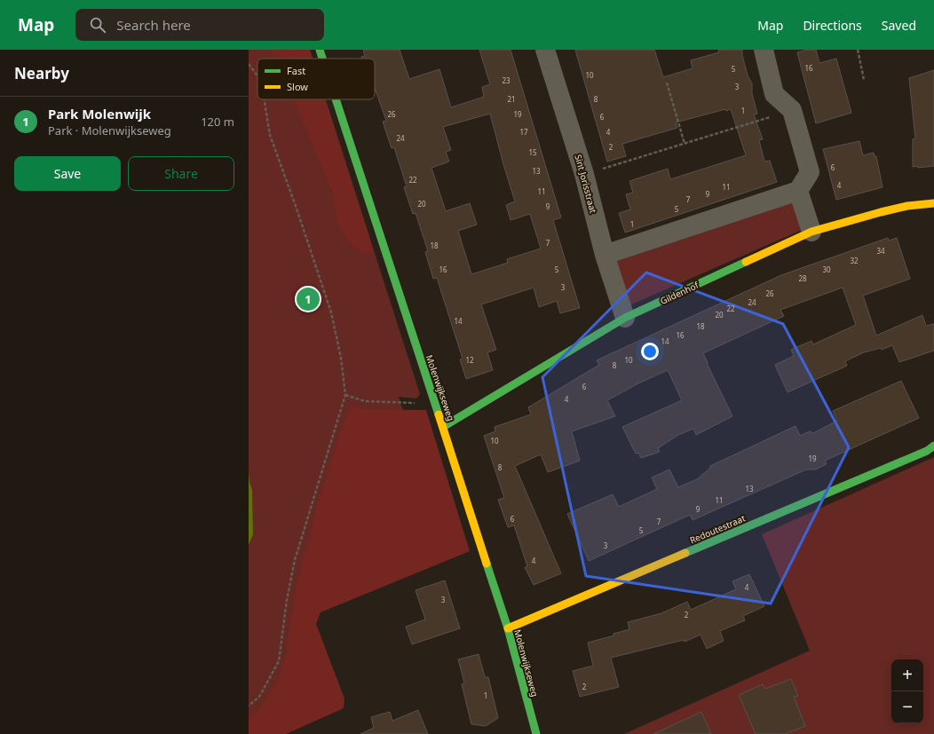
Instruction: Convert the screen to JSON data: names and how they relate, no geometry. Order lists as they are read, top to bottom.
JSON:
{
  "streets": {
    "street": [
      "Sint Jorisstraat",
      "Gildenhof",
      "Molenwijkseweg",
      "Redoutestraat"
    ]
  },
  "crossings": [
    ["Sint Jorisstraat", "Gildenhof"],
    ["Gildenhof", "Molenwijkseweg"],
    ["Molenwijkseweg", "Redoutestraat"]
  ],
  "house_numbers": [
    "16",
    "5",
    "10",
    "23",
    "3",
    "21",
    "8",
    "1",
    "26",
    "19",
    "6",
    "17",
    "4",
    "24",
    "2",
    "15",
    "6",
    "13",
    "22",
    "4",
    "11",
    "11",
    "9",
    "7",
    "20",
    "9",
    "5",
    "1",
    "7",
    "18",
    "34",
    "32",
    "16",
    "5",
    "30",
    "28",
    "3",
    "26",
    "24",
    "22",
    "20",
    "14",
    "18",
    "16",
    "14",
    "12",
    "10",
    "8",
    "6",
    "4",
    "10",
    "19",
    "8",
    "13",
    "11",
    "9",
    "6",
    "7",
    "5",
    "3",
    "4",
    "4",
    "3",
    "2",
    "2",
    "1"
  ],
  "legend": ["Fast", "Slow"],
  "page": {
    "header": "Map",
    "search": "Search here",
    "nav": ["Map", "Directions", "Saved"],
    "heading": "Nearby",
    "list": [
      {
        "mark": "1",
        "name": "Park Molenwijk",
        "note": "Park · Molenwijkseweg",
        "value": "120 m"
      }
    ],
    "buttons": ["Save", "Share"],
    "pins": "1",
    "map_buttons": ["+", "−"]
  }
}
